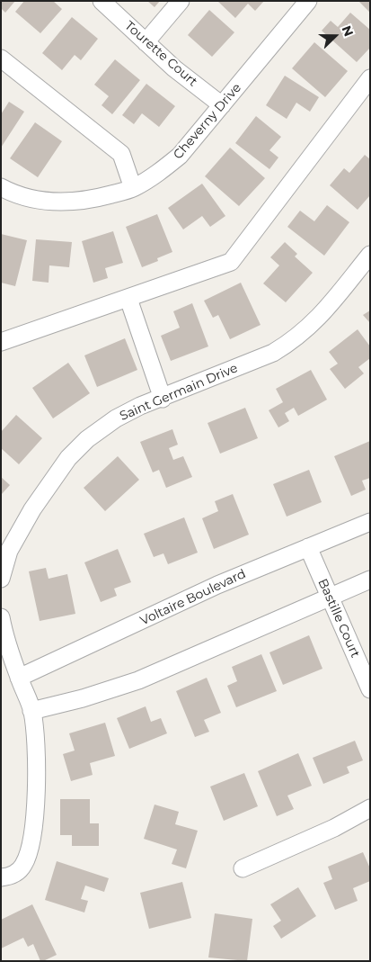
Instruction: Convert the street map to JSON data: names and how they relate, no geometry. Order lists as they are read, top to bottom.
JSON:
{
  "streets": {
    "street": [
      "Tourette Court",
      "Cheverny Drive",
      "Saint Germain Drive",
      "Voltaire Boulevard",
      "Bastille Court"
    ]
  },
  "crossings": [
    ["Tourette Court", "Cheverny Drive"],
    ["Voltaire Boulevard", "Bastille Court"]
  ],
  "north": "right"
}
